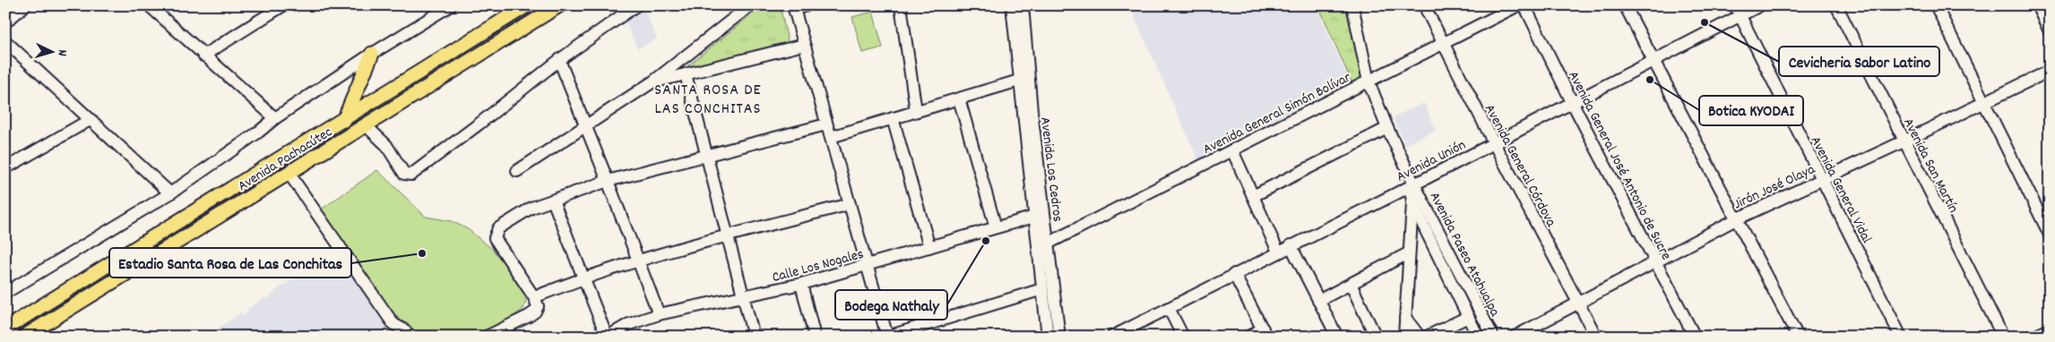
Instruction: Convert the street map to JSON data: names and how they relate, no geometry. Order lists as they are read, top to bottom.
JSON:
{
  "streets": {
    "main road": ["Avenida Pachacútec"],
    "street": [
      "Avenida General Simón Bolívar",
      "Avenida Unión",
      "Avenida General Córdova",
      "Avenida General José Antonio de Sucre",
      "Avenida San Martín",
      "Avenida Los Cedros",
      "Jirón José Olaya",
      "Avenida General Vidal",
      "Avenida Paseo Atahualpa",
      "Calle Los Nogales"
    ]
  },
  "crossings": [
    ["Avenida General Simón Bolívar", "Avenida General Córdova"],
    ["Avenida General Simón Bolívar", "Avenida Los Cedros"],
    ["Avenida General Simón Bolívar", "Avenida Paseo Atahualpa"],
    ["Avenida Unión", "Avenida General Córdova"],
    ["Avenida Unión", "Avenida General José Antonio de Sucre"],
    ["Avenida Unión", "Avenida General Vidal"],
    ["Avenida Unión", "Avenida Paseo Atahualpa"],
    ["Avenida General Córdova", "Jirón José Olaya"],
    ["Avenida General José Antonio de Sucre", "Jirón José Olaya"],
    ["Avenida San Martín", "Jirón José Olaya"],
    ["Avenida Los Cedros", "Calle Los Nogales"],
    ["Jirón José Olaya", "Avenida General Vidal"]
  ],
  "districts": ["SANTA ROSA DE LAS CONCHITAS"],
  "places": [
    "Cevicheria Sabor Latino",
    "Botica KYODAI",
    "Bodega Nathaly",
    "Estadio Santa Rosa de Las Conchitas"
  ],
  "north": "right"
}
